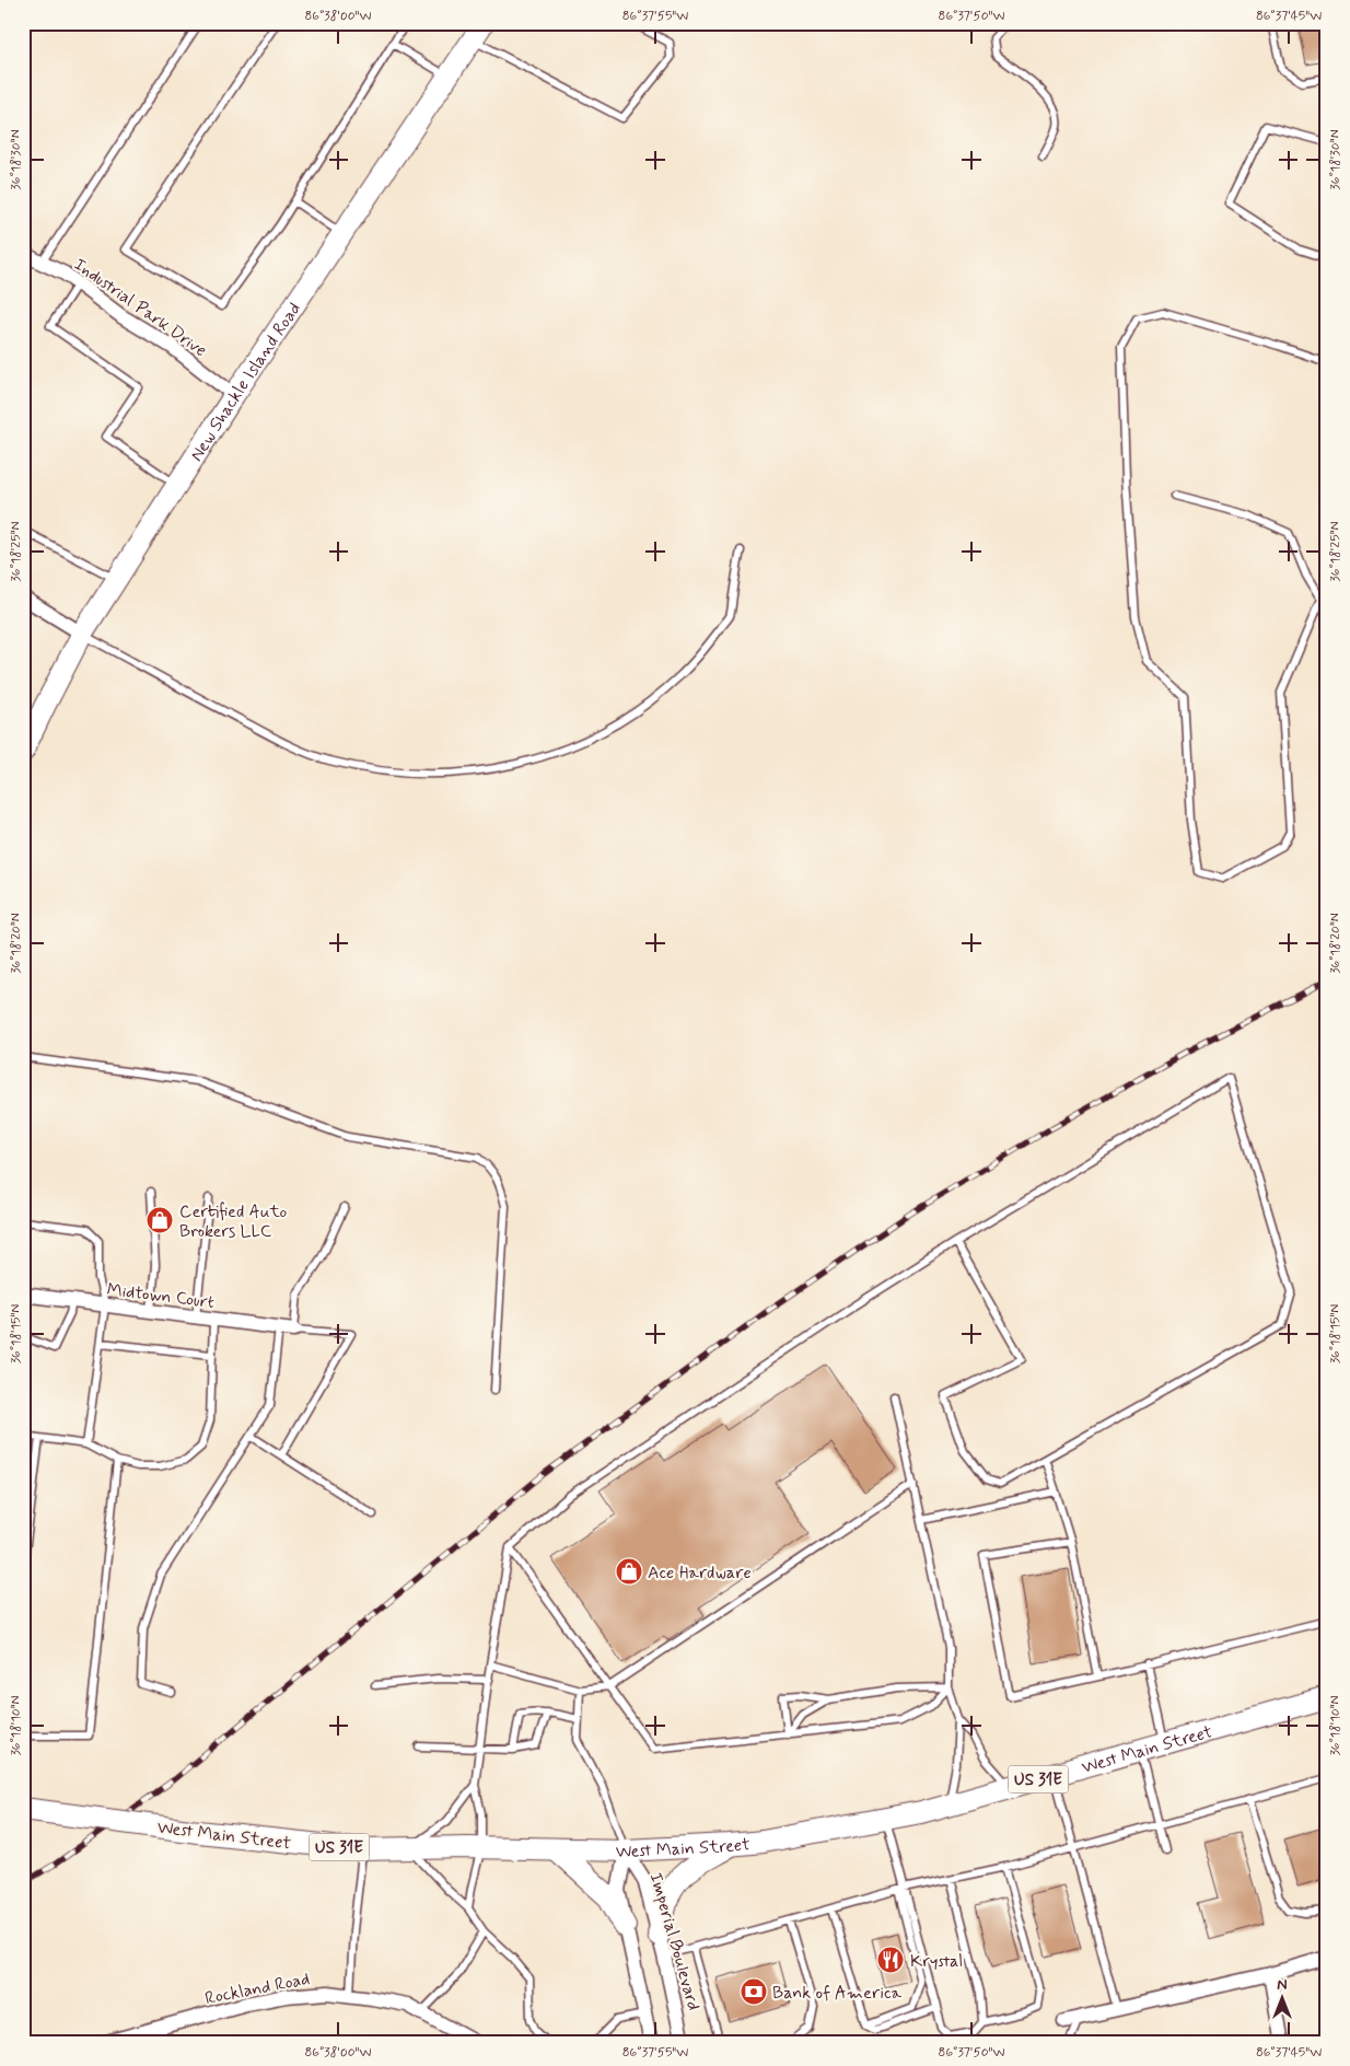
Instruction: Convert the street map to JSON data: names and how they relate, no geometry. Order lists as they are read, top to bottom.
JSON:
{
  "streets": {
    "main road": ["New Shackle Island Road", "West Main Street", "US 31E"],
    "street": [
      "Industrial Park Drive",
      "Midtown Court",
      "Imperial Boulevard",
      "Rockland Road"
    ]
  },
  "crossings": [
    ["Industrial Park Drive", "New Shackle Island Road"],
    ["West Main Street", "Imperial Boulevard"]
  ],
  "places": {
    "shop": ["Certified Auto Brokers LLC", "Ace Hardware"],
    "restaurant": ["Krystal"],
    "bank": ["Bank of America"]
  },
  "north": "top",
  "coordinates": [
    "86°38'00\"W",
    "86°37'55\"W",
    "86°37'50\"W",
    "86°37'45\"W",
    "36°18'30\"N",
    "36°18'25\"N",
    "36°18'20\"N",
    "36°18'15\"N",
    "36°18'10\"N"
  ]
}
